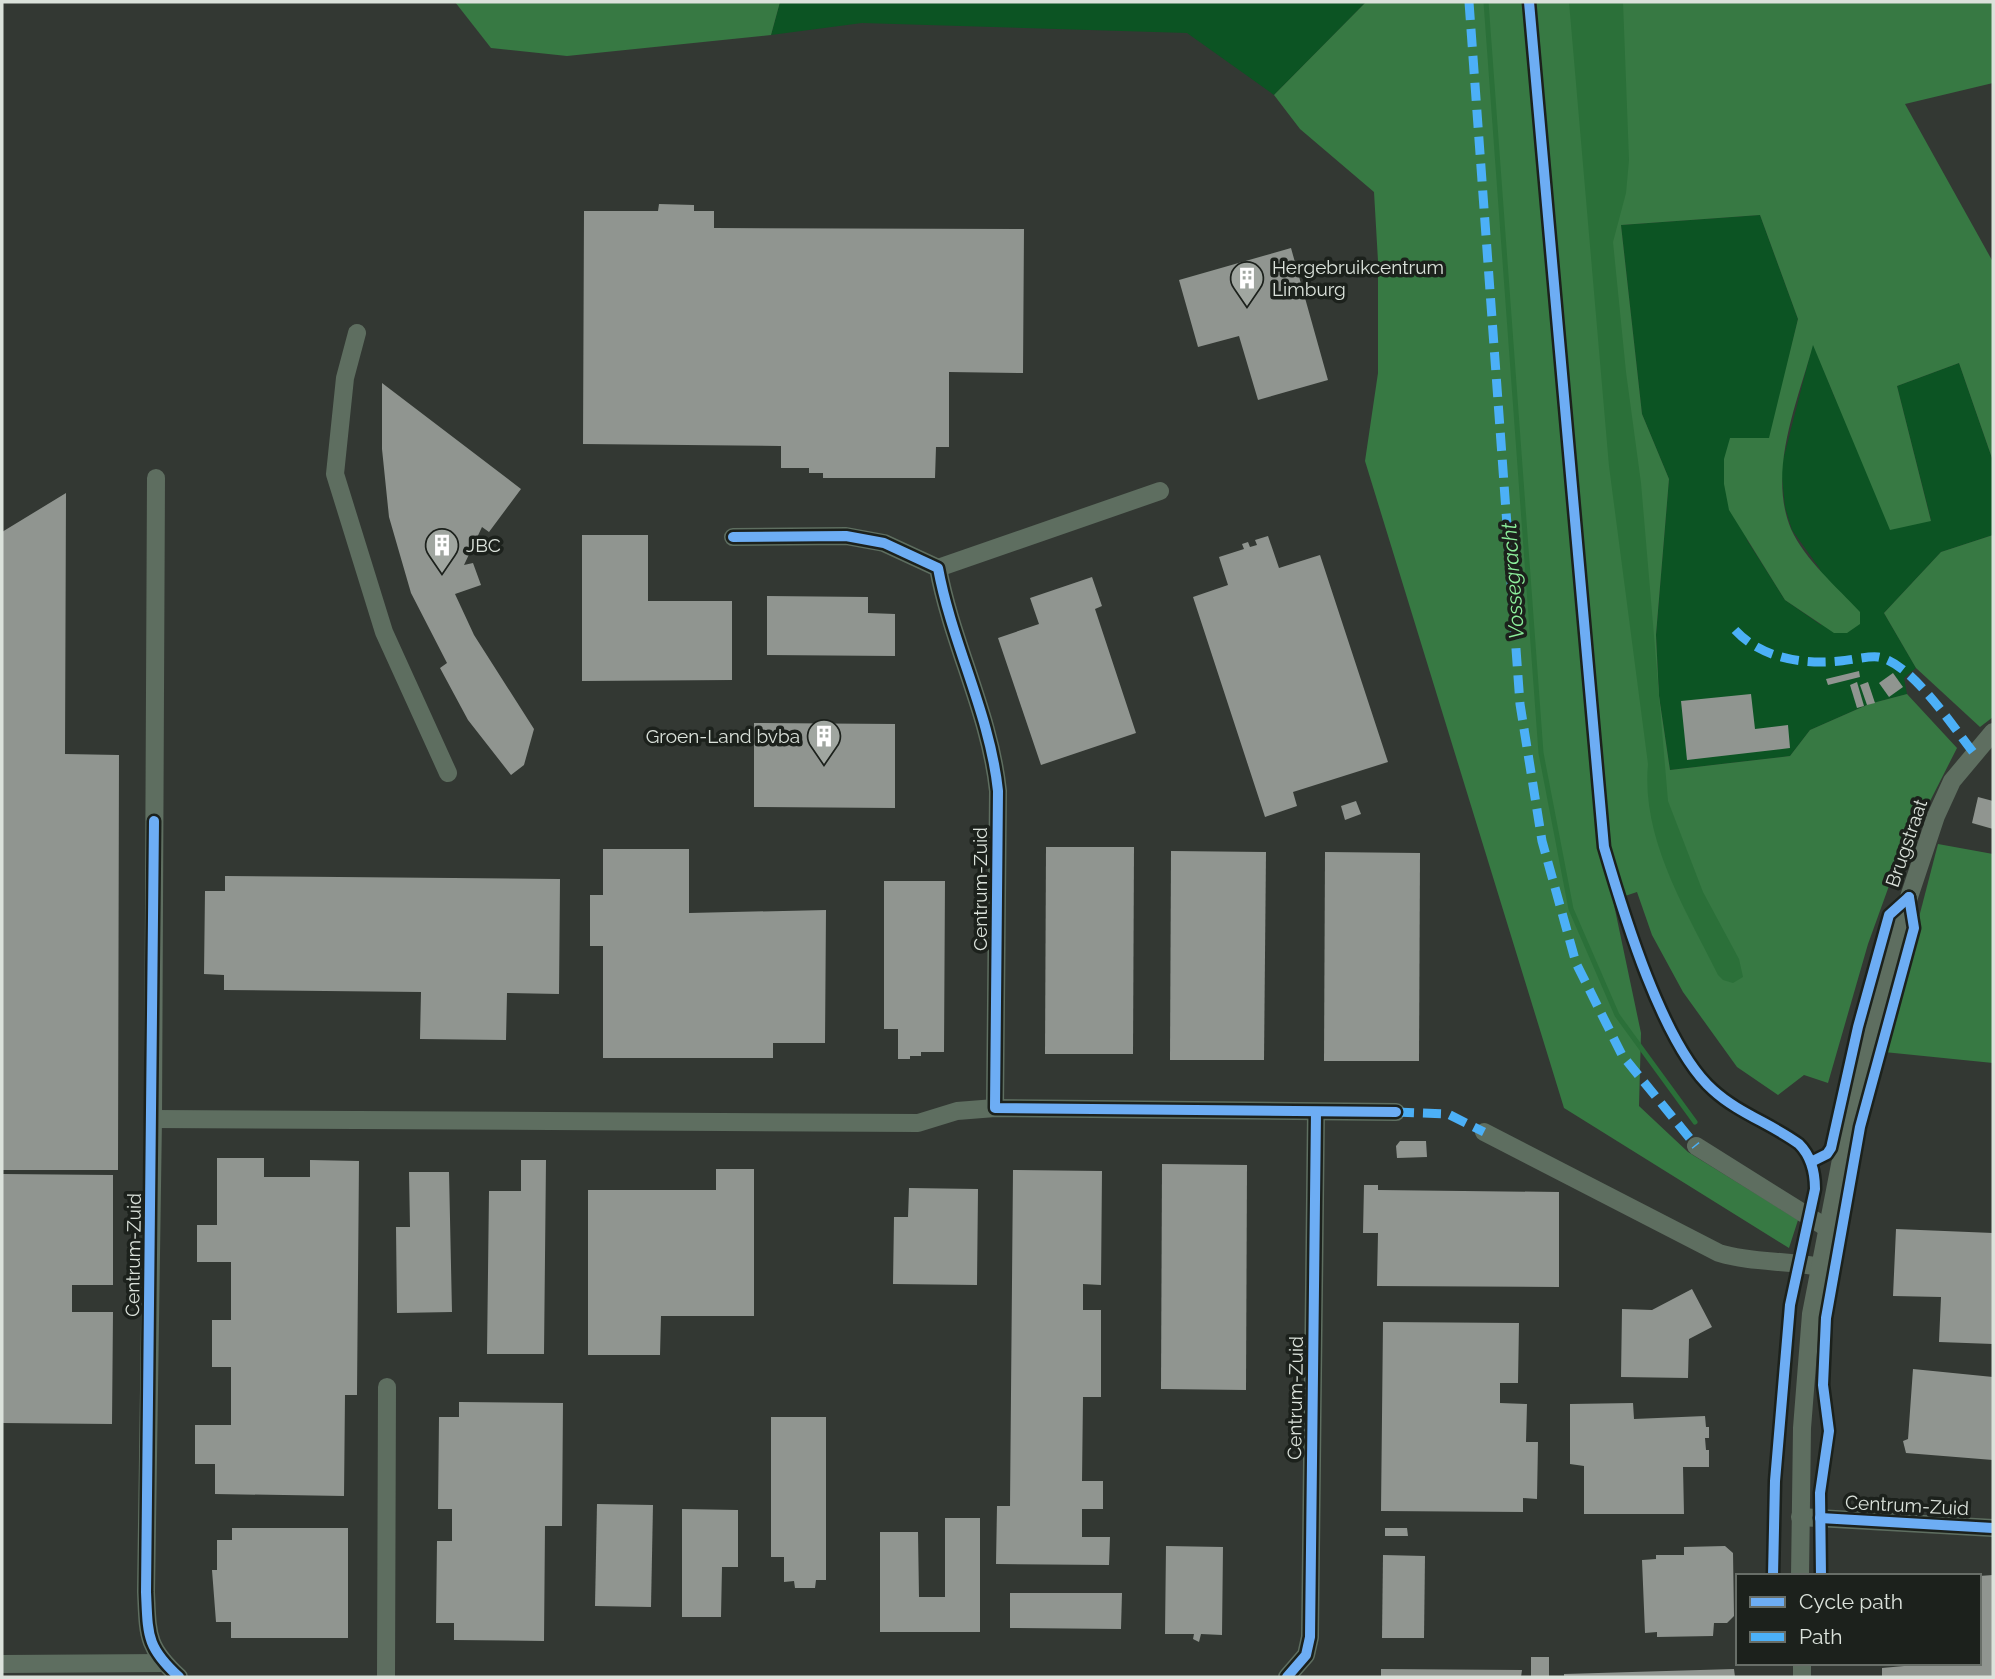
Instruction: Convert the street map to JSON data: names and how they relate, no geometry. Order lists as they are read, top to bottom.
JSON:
{
  "streets": {
    "street": ["Brugstraat", "Centrum-Zuid"]
  },
  "water": ["Vossegracht"],
  "places": {
    "building": ["Hergebruikcentrum Limburg", "JBC", "Groen-Land bvba"]
  },
  "legend": ["Cycle path", "Path"]
}
